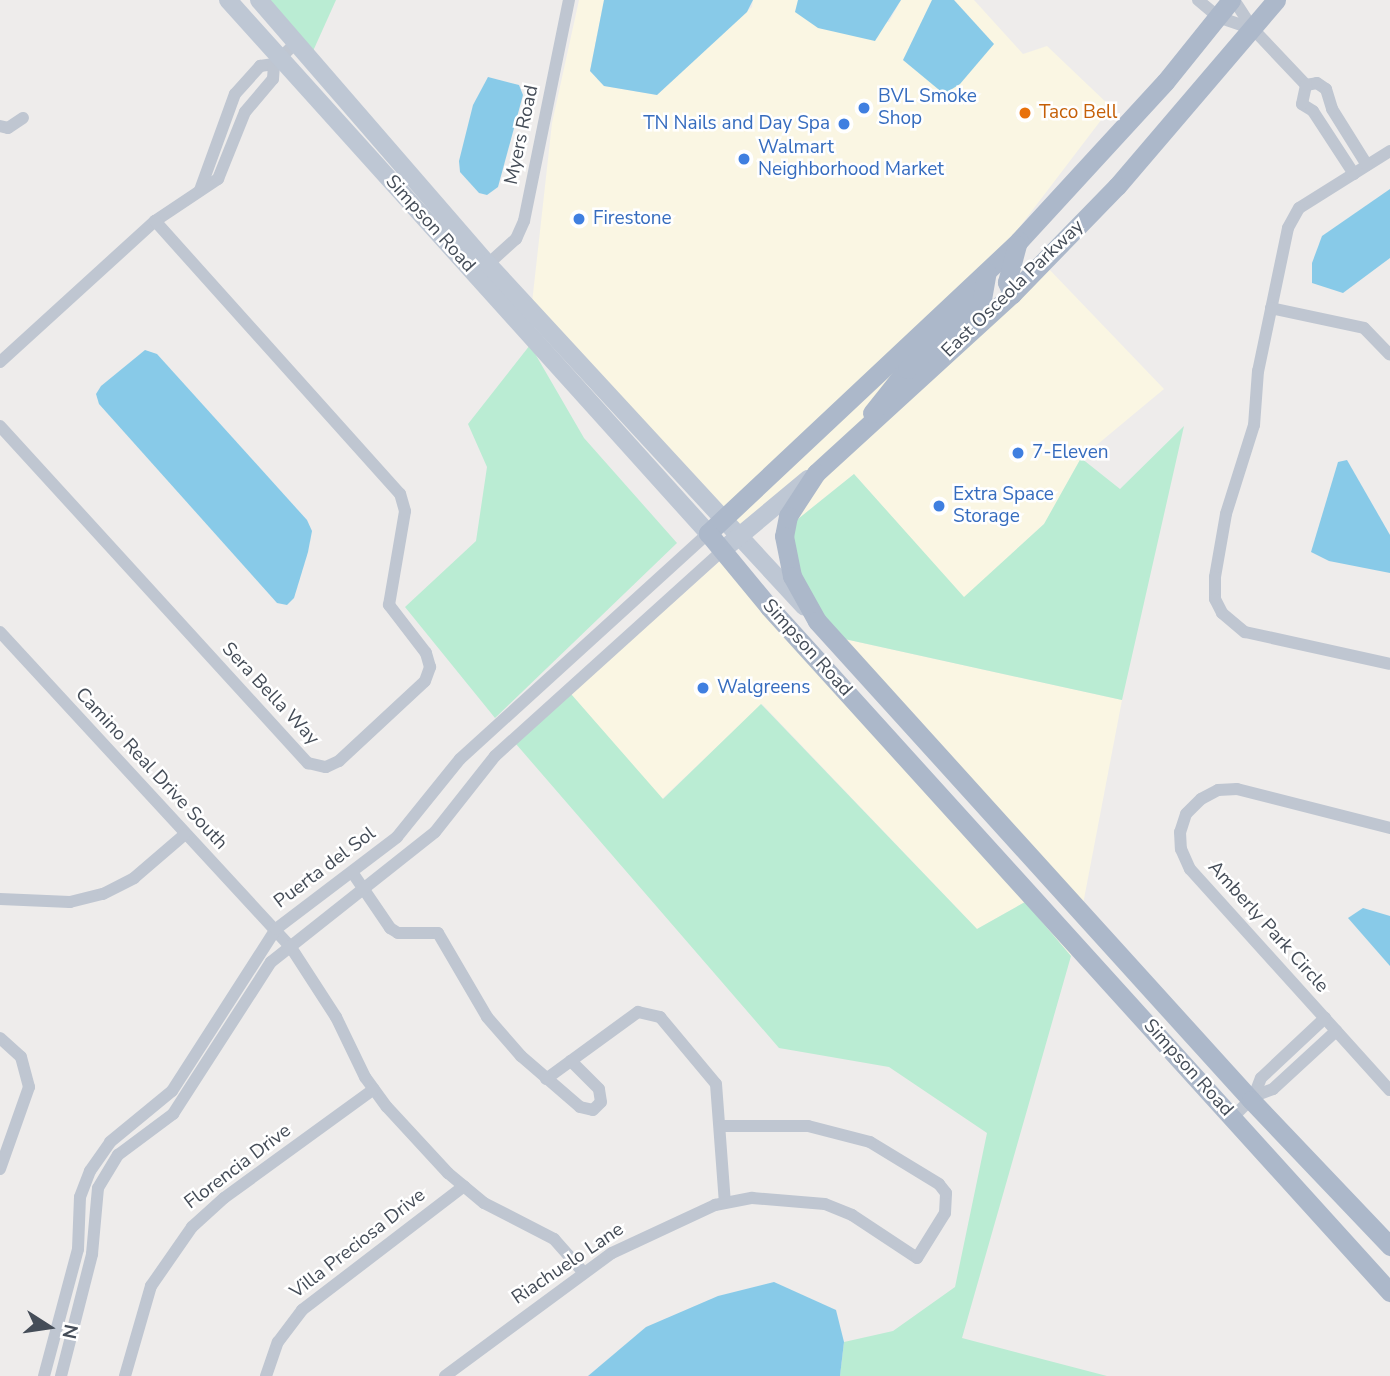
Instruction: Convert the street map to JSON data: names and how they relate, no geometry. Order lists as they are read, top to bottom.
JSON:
{
  "streets": {
    "main road": ["Simpson Road", "East Osceola Parkway"],
    "street": [
      "Myers Road",
      "Sera Bella Way",
      "Camino Real Drive South",
      "Puerta del Sol",
      "Amberly Park Circle",
      "Florencia Drive",
      "Villa Preciosa Drive",
      "Riachuelo Lane"
    ]
  },
  "crossings": [
    ["Myers Road", "Simpson Road"],
    ["Simpson Road", "East Osceola Parkway"],
    ["Simpson Road", "Puerta del Sol"],
    ["East Osceola Parkway", "Puerta del Sol"],
    ["Camino Real Drive South", "Puerta del Sol"],
    ["Camino Real Drive South", "Florencia Drive"],
    ["Camino Real Drive South", "Villa Preciosa Drive"],
    ["Camino Real Drive South", "Riachuelo Lane"]
  ],
  "places": [
    "BVL Smoke Shop",
    "Taco Bell",
    "TN Nails and Day Spa",
    "Walmart Neighborhood Market",
    "Firestone",
    "7-Eleven",
    "Extra Space Storage",
    "Walgreens"
  ],
  "north": "right"
}
